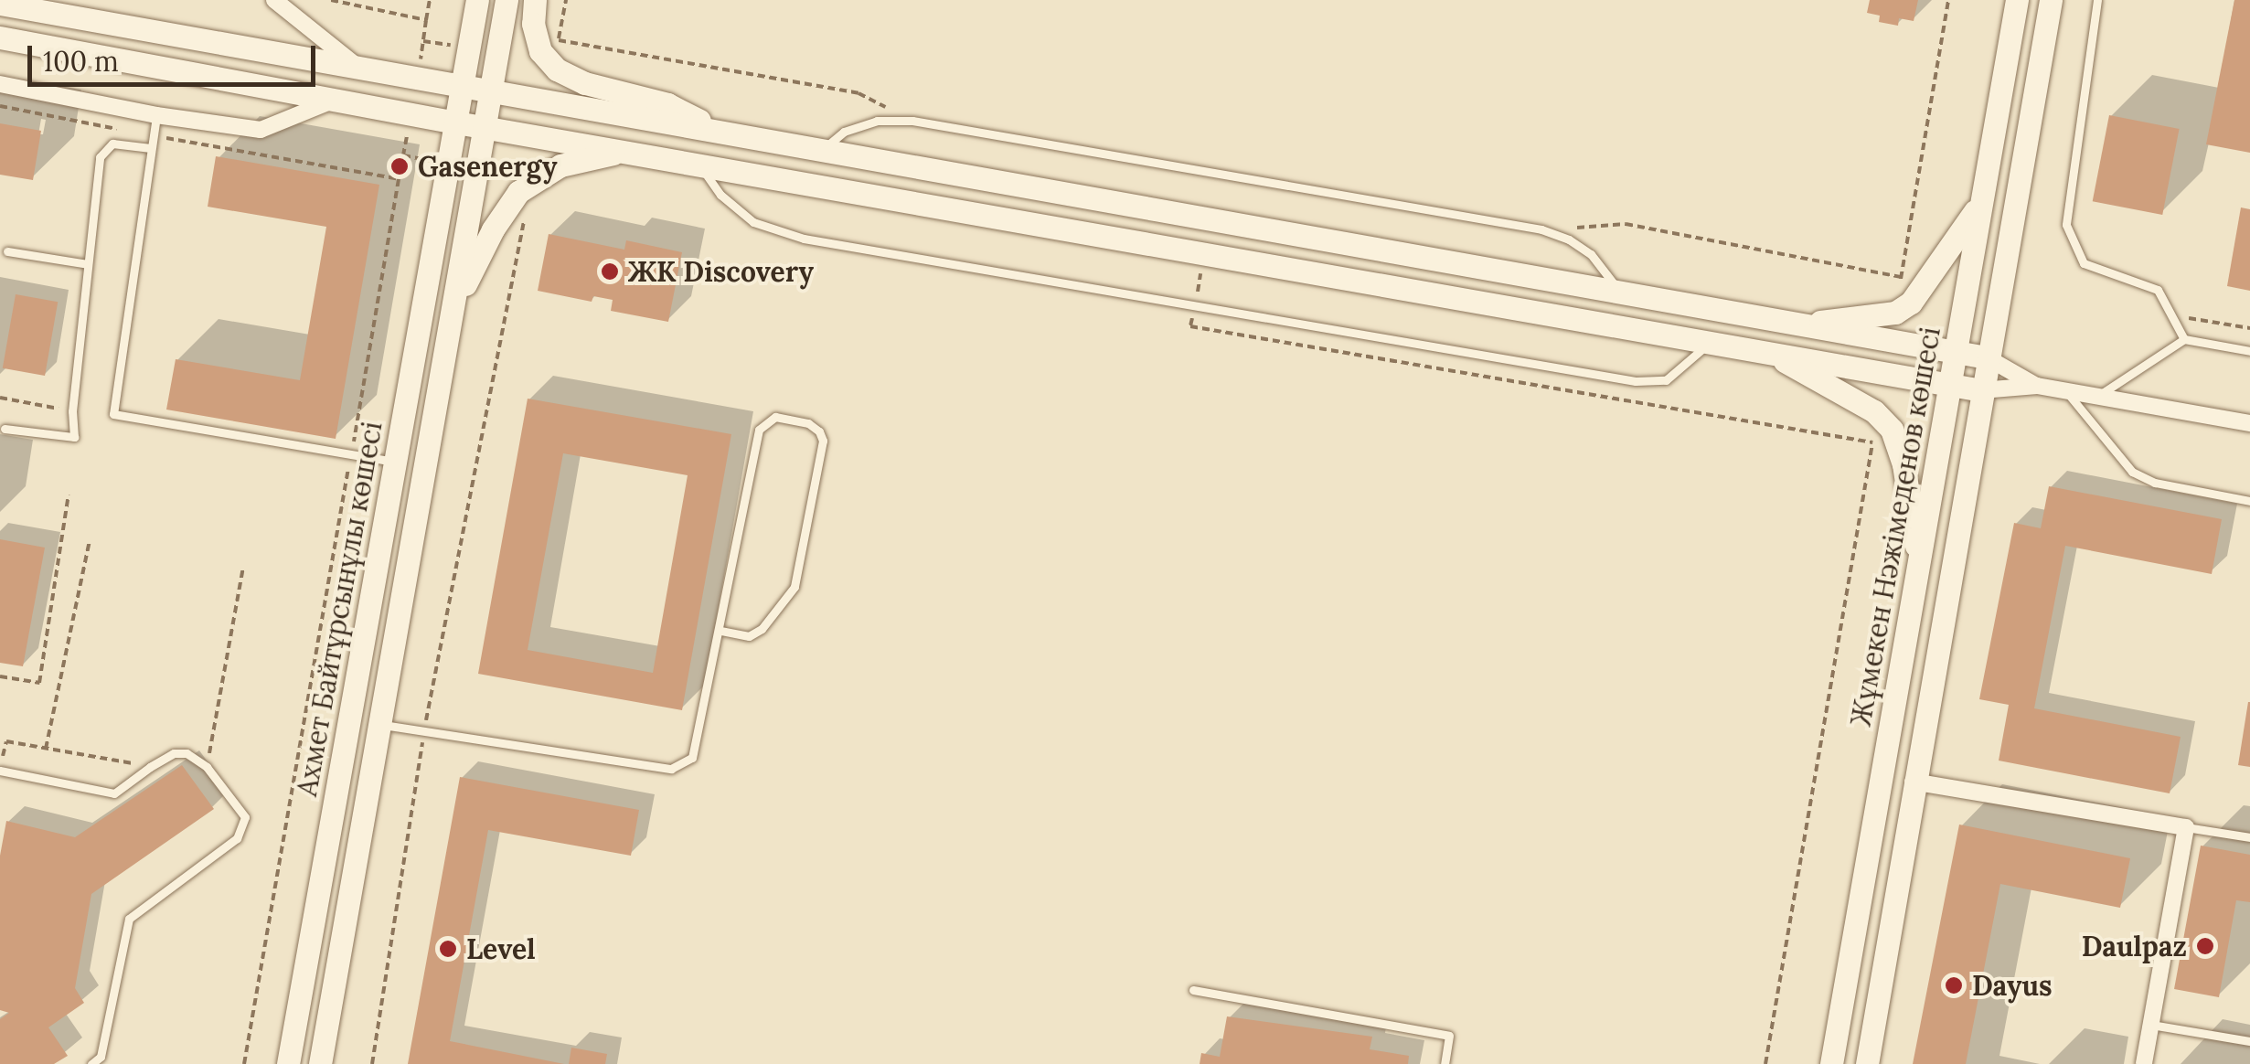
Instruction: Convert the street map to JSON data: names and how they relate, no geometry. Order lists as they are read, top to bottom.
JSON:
{
  "streets": {
    "main road": ["Жұмекен Нәжімеденов көшесі", "Ахмет Байтұрсынұлы көшесі"]
  },
  "places": [
    "Gasenergy",
    "ЖК Discovery",
    "Daulpaz",
    "Level",
    "Dayus"
  ],
  "scale_bar": "100 m"
}
